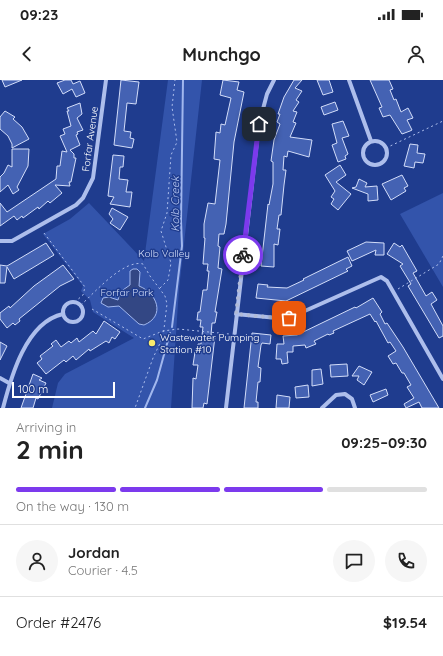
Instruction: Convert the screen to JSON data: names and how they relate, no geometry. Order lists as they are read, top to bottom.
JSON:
{
  "streets": {
    "street": ["Forfar Avenue"]
  },
  "water": ["Kolb Creek"],
  "parks": ["Kolb Valley", "Forfar Park"],
  "places": ["Wastewater Pumping Station #10"],
  "scale_bar": "100 m",
  "page": {
    "status": "09:23",
    "header": "Munchgo",
    "scale": "100 m",
    "heading": ["2 min", "Arriving in", "09:25–09:30"],
    "panel": [
      "Jordan",
      "Courier · 4.5",
      "Order #2476",
      "$19.54"
    ],
    "bar": "On the way · 130 m"
  }
}
